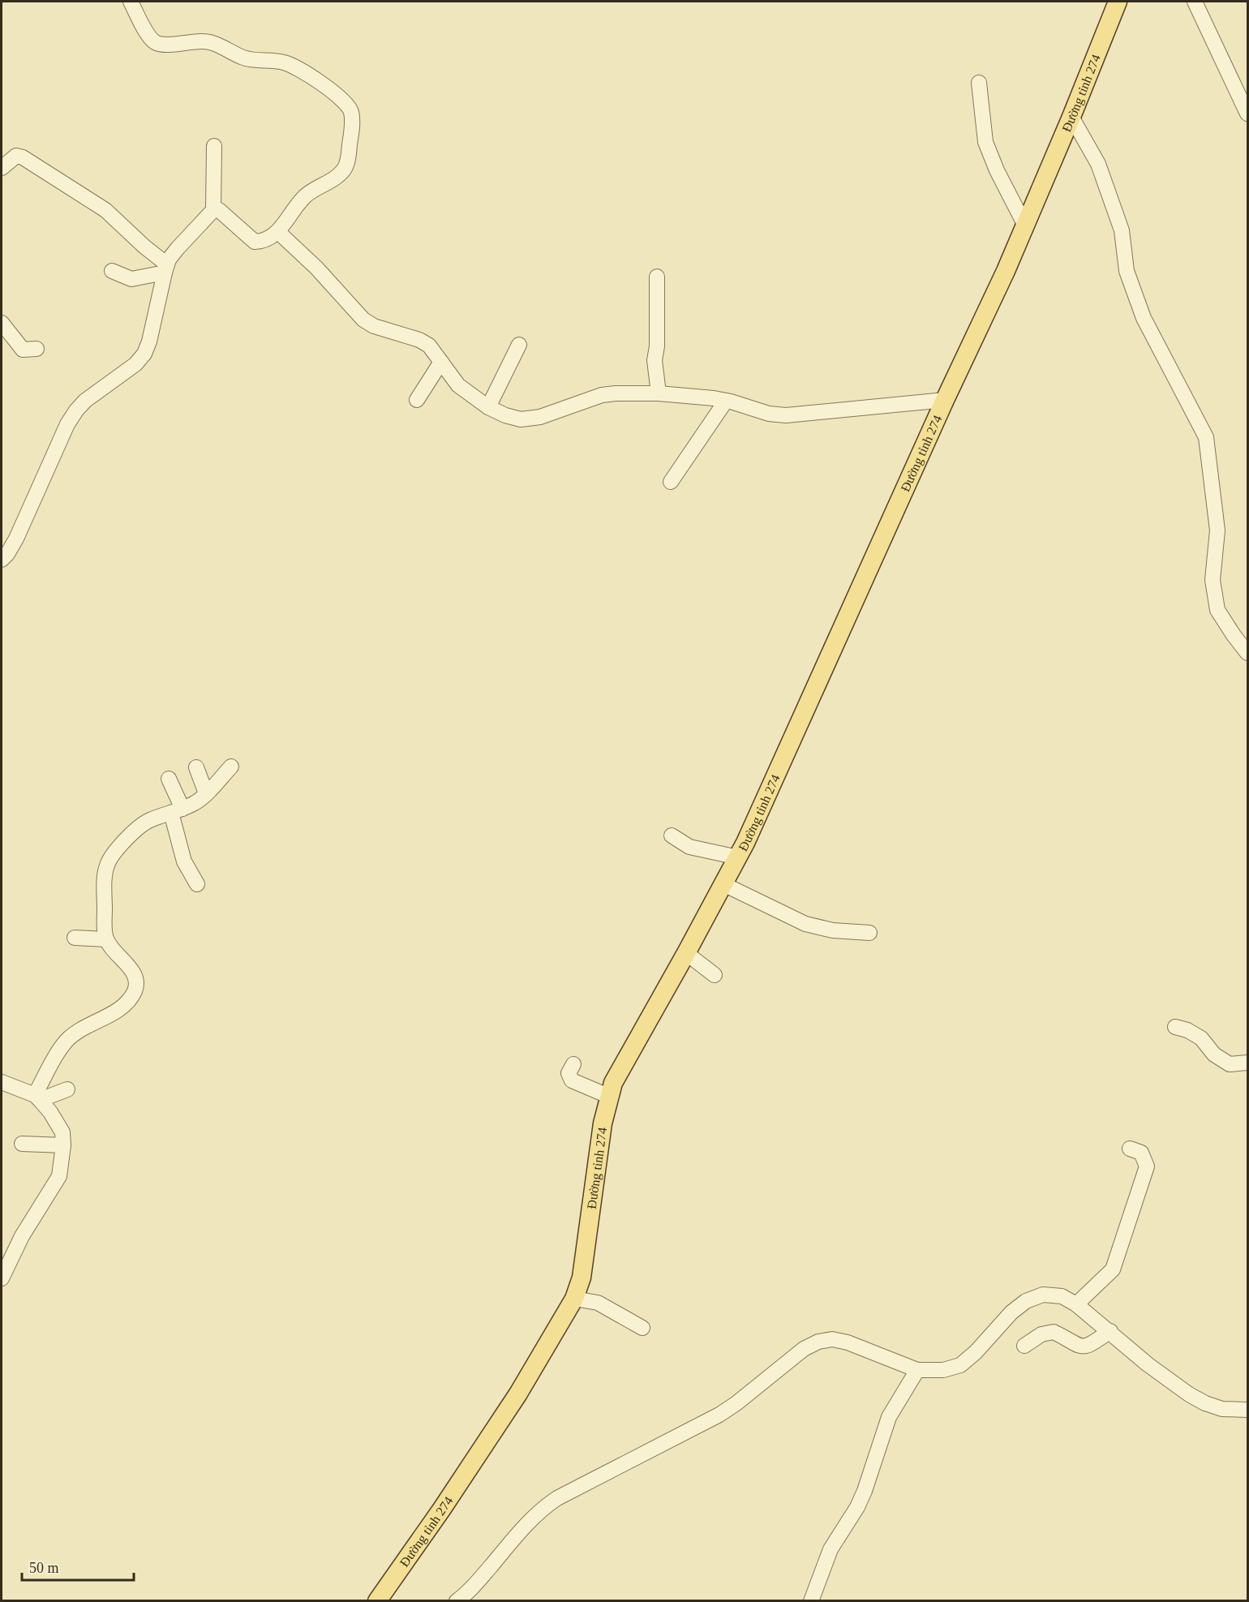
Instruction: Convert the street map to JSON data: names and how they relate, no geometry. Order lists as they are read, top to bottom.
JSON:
{
  "streets": {
    "main road": ["Đường tỉnh 274"]
  },
  "scale_bar": "50 m"
}
